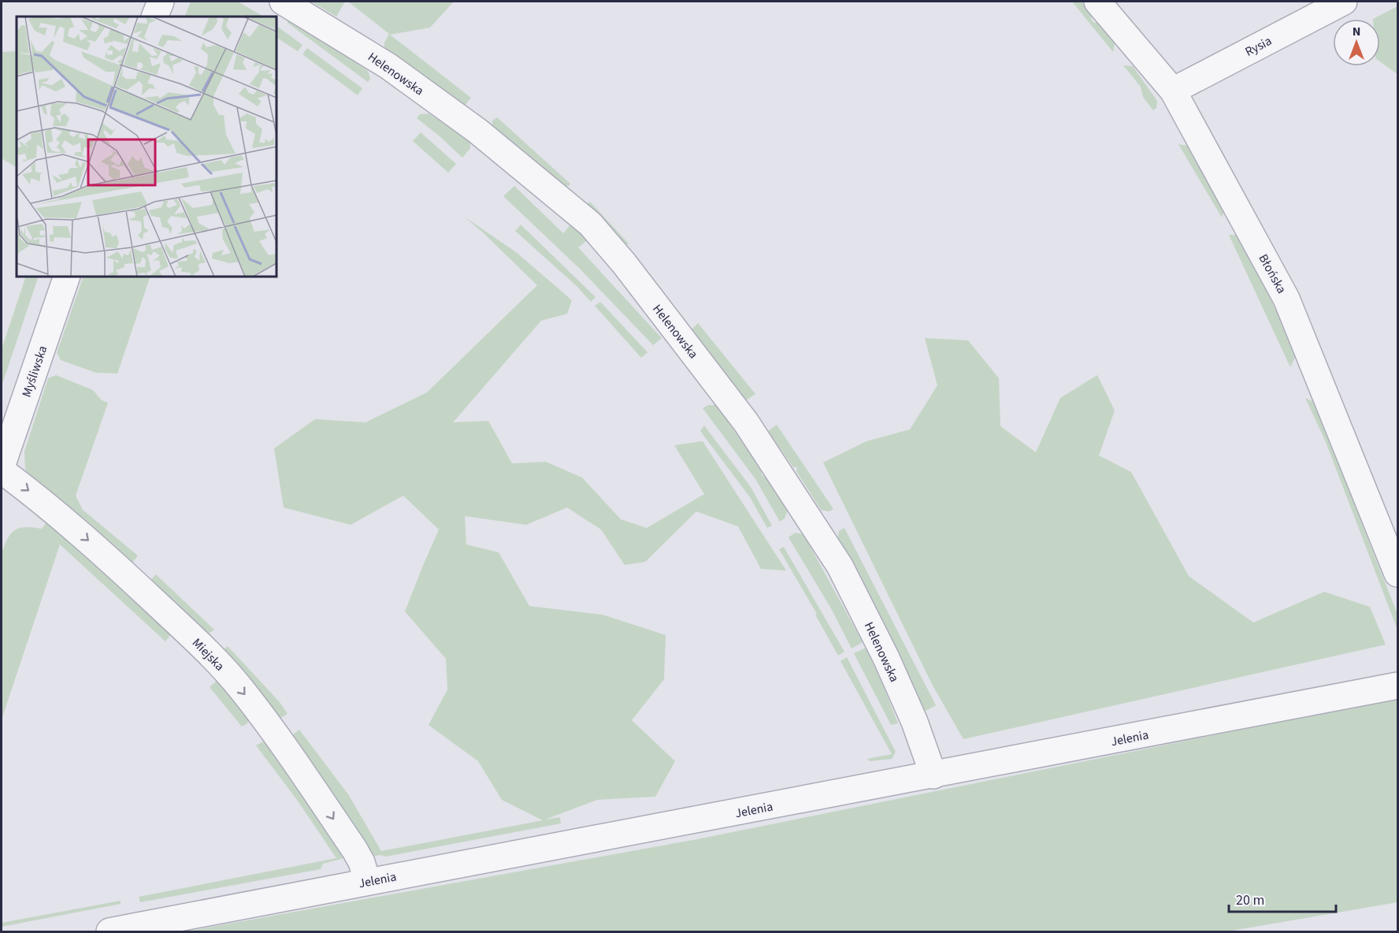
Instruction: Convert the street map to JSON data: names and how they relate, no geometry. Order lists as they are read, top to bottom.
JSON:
{
  "streets": {
    "street": [
      "Rysia",
      "Helenowska",
      "Błońska",
      "Myśliwska",
      "Miejska",
      "Jelenia"
    ]
  },
  "crossings": [
    ["Rysia", "Błońska"],
    ["Helenowska", "Jelenia"],
    ["Miejska", "Jelenia"]
  ],
  "one_way": ["Miejska"],
  "scale_bar": "20 m",
  "north": "top"
}
